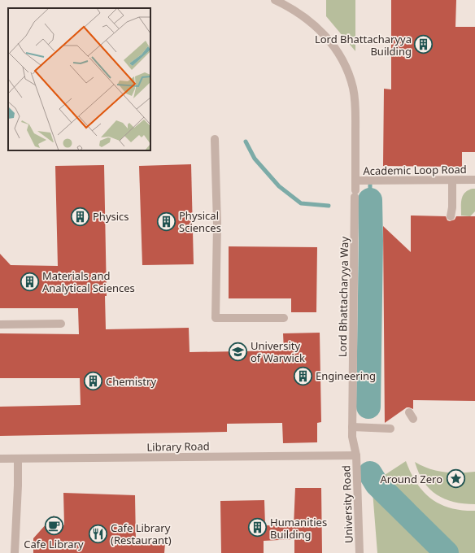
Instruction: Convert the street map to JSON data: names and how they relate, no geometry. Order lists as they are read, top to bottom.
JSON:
{
  "streets": {
    "street": [
      "Academic Loop Road",
      "Lord Bhattacharyya Way",
      "Library Road",
      "University Road"
    ]
  },
  "crossings": [
    ["Academic Loop Road", "Lord Bhattacharyya Way"],
    ["Lord Bhattacharyya Way", "Library Road"],
    ["Lord Bhattacharyya Way", "University Road"],
    ["Library Road", "University Road"]
  ],
  "places": {
    "building": [
      "Lord Bhattacharyya Building",
      "Physics",
      "Physical Sciences",
      "Materials and Analytical Sciences",
      "Engineering",
      "Chemistry",
      "Humanities Building"
    ],
    "school or university": ["University of Warwick"],
    "place": ["Around Zero"],
    "cafe": ["Cafe Library"],
    "restaurant": ["Cafe Library (Restaurant)"]
  }
}
